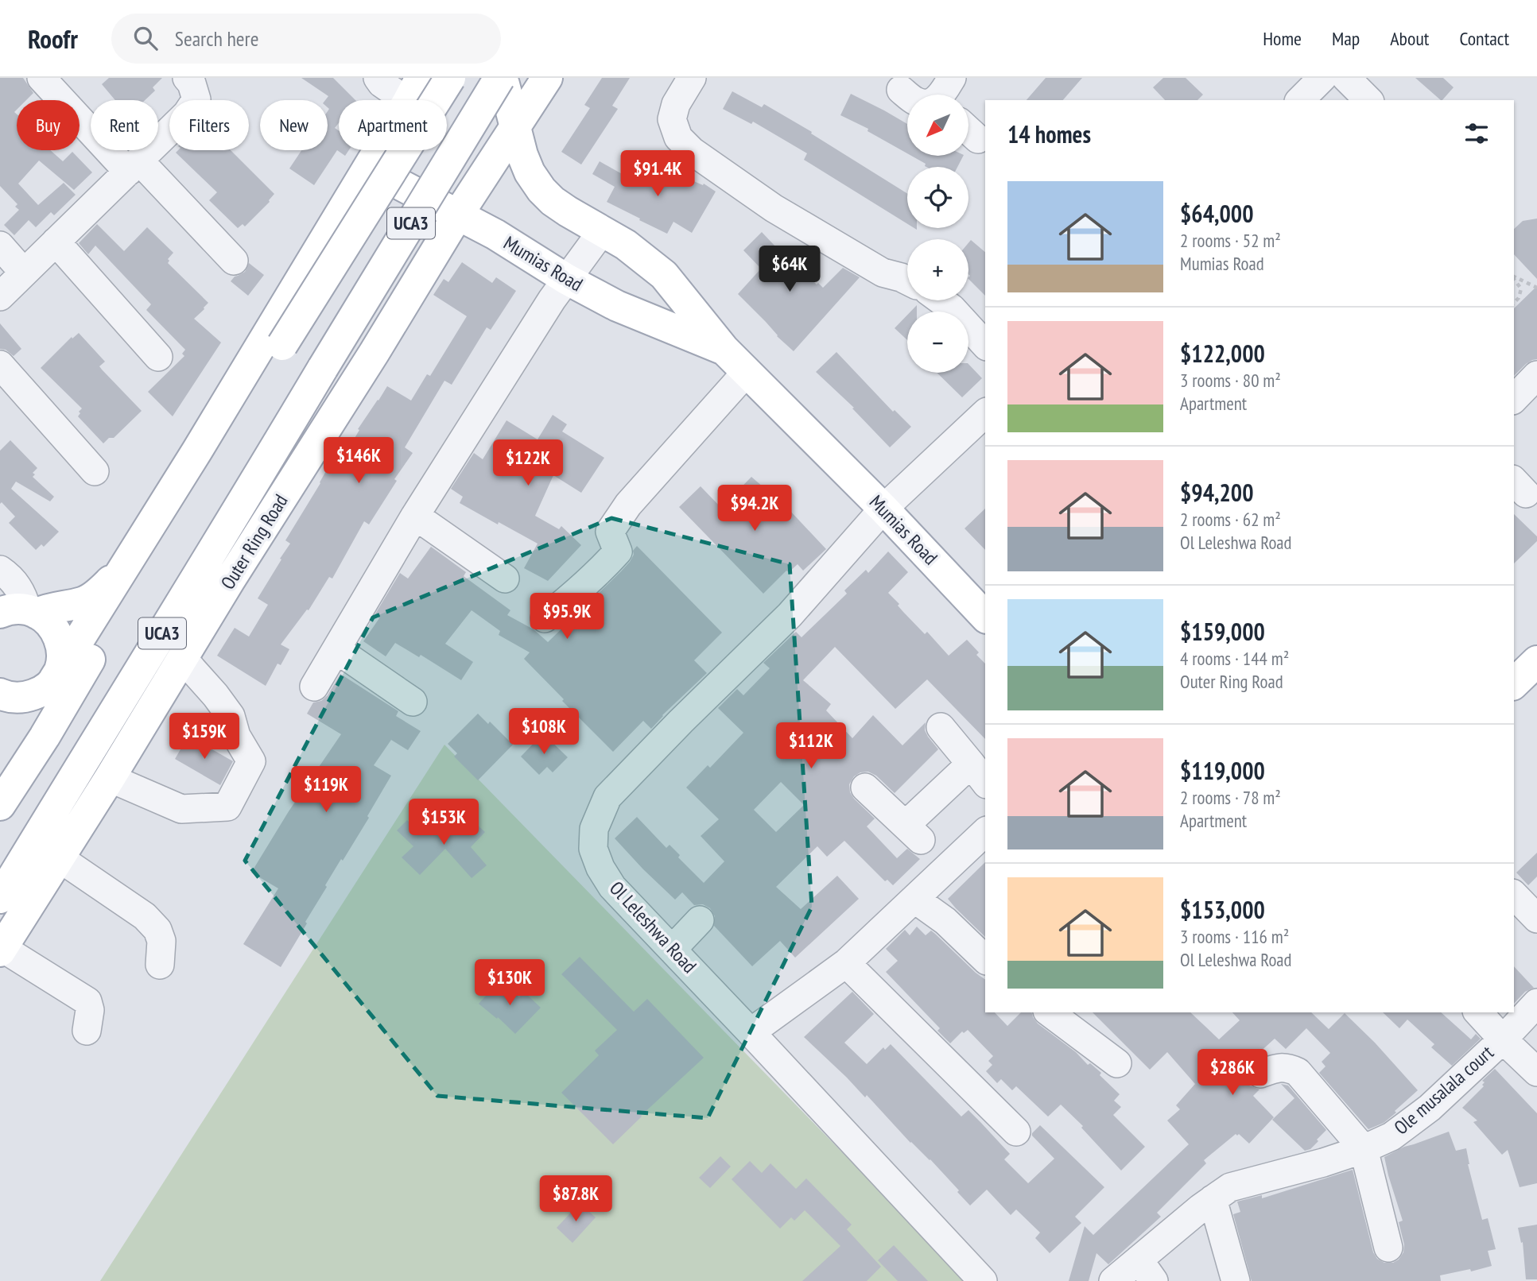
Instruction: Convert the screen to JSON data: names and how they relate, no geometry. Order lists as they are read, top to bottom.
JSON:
{
  "streets": {
    "main road": ["UCA3", "Mumias Road", "Outer Ring Road"],
    "street": ["Ol Leleshwa Road", "Ole musalala court"]
  },
  "crossings": [
    ["Mumias Road", "Outer Ring Road"],
    ["Mumias Road", "Ol Leleshwa Road"]
  ],
  "north": "bottom left",
  "page": {
    "header": "Roofr",
    "search": "Search here",
    "nav": [
      "Home",
      "Map",
      "About",
      "Contact"
    ],
    "map_buttons": ["+", "−"],
    "chip": [
      "Buy",
      "Rent",
      "Filters",
      "New",
      "Apartment"
    ],
    "heading": "14 homes",
    "price": [
      "$91.4K",
      "$64K",
      "$146K",
      "$122K",
      "$94.2K",
      "$95.9K",
      "$108K",
      "$159K",
      "$112K",
      "$119K",
      "$153K",
      "$130K",
      "$286K",
      "$87.8K"
    ],
    "list": [
      {
        "name": "$64,000",
        "note": "2 rooms · 52 m² · Mumias Road"
      },
      {
        "name": "$122,000",
        "note": "3 rooms · 80 m² · Apartment"
      },
      {
        "name": "$94,200",
        "note": "2 rooms · 62 m² · Ol Leleshwa Road"
      },
      {
        "name": "$159,000",
        "note": "4 rooms · 144 m² · Outer Ring Road"
      },
      {
        "name": "$119,000",
        "note": "2 rooms · 78 m² · Apartment"
      },
      {
        "name": "$153,000",
        "note": "3 rooms · 116 m² · Ol Leleshwa Road"
      }
    ]
  }
}
